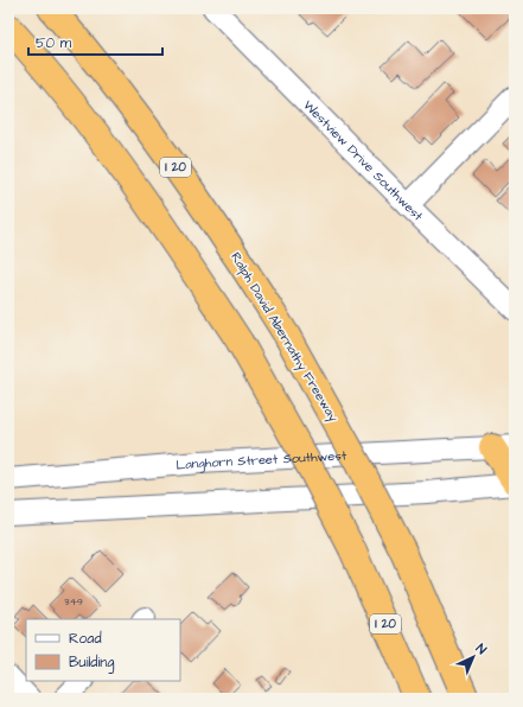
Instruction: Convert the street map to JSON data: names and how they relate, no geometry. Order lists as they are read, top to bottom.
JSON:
{
  "streets": {
    "highway": ["I 20", "Ralph David Abernathy Freeway"],
    "street": ["Westview Drive Southwest", "Langhorn Street Southwest"]
  },
  "house_numbers": ["349"],
  "legend": ["Road", "Building"],
  "scale_bar": "50 m",
  "north": "top right"
}
